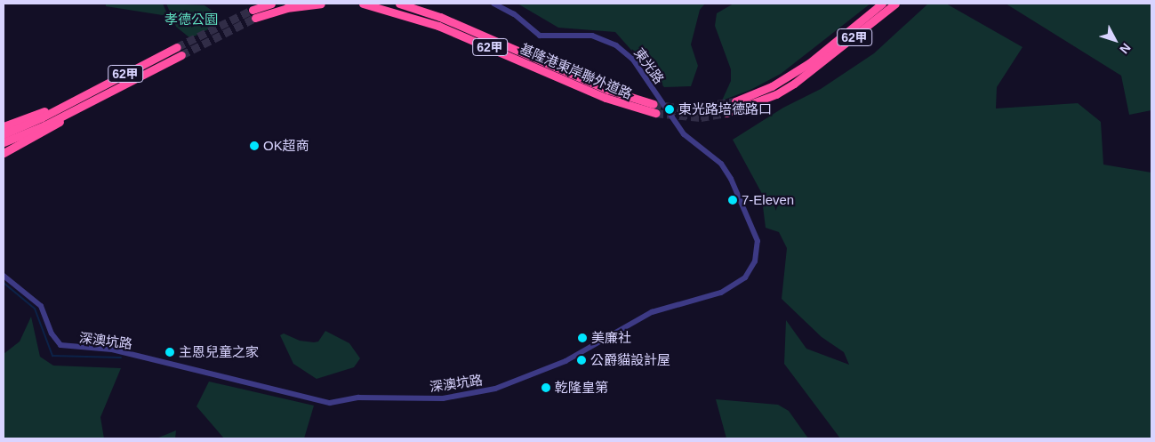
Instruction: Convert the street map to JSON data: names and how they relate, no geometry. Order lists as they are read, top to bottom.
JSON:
{
  "streets": {
    "highway": ["62甲", "基隆港東岸聯外道路"],
    "street": ["東光路", "深澳坑路"]
  },
  "crossings": [
    ["東光路", "深澳坑路"]
  ],
  "parks": ["孝德公園"],
  "places": [
    "東光路培德路口",
    "OK超商",
    "7-Eleven",
    "美廉社",
    "主恩兒童之家",
    "公爵貓設計屋",
    "乾隆皇第"
  ],
  "north": "bottom right"
}
